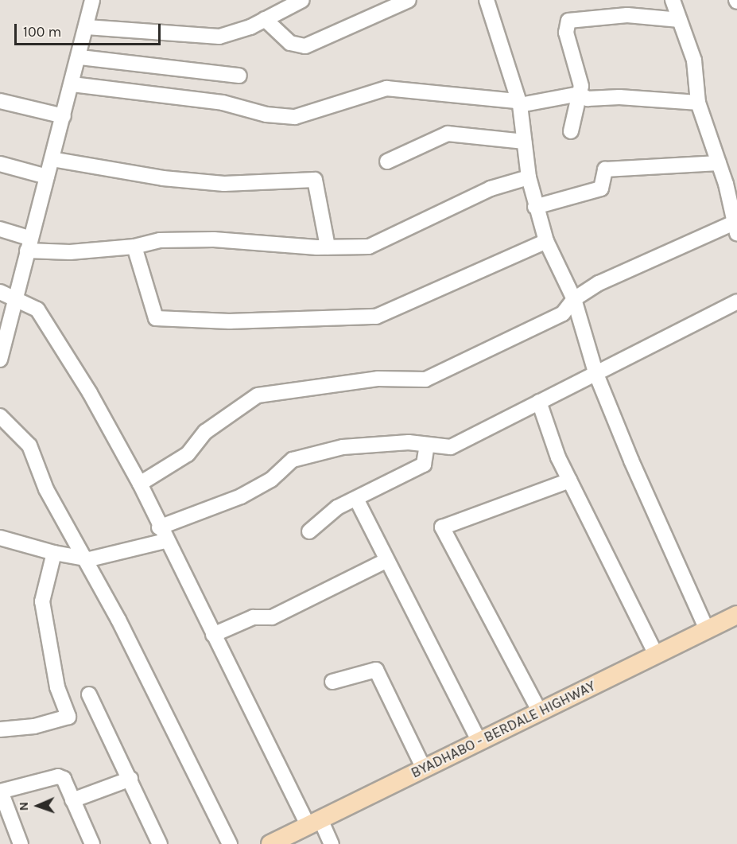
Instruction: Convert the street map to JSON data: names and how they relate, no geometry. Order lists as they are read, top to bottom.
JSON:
{
  "streets": {
    "main road": ["BYADHABO - BERDALE HIGHWAY"]
  },
  "scale_bar": "100 m",
  "north": "left"
}
